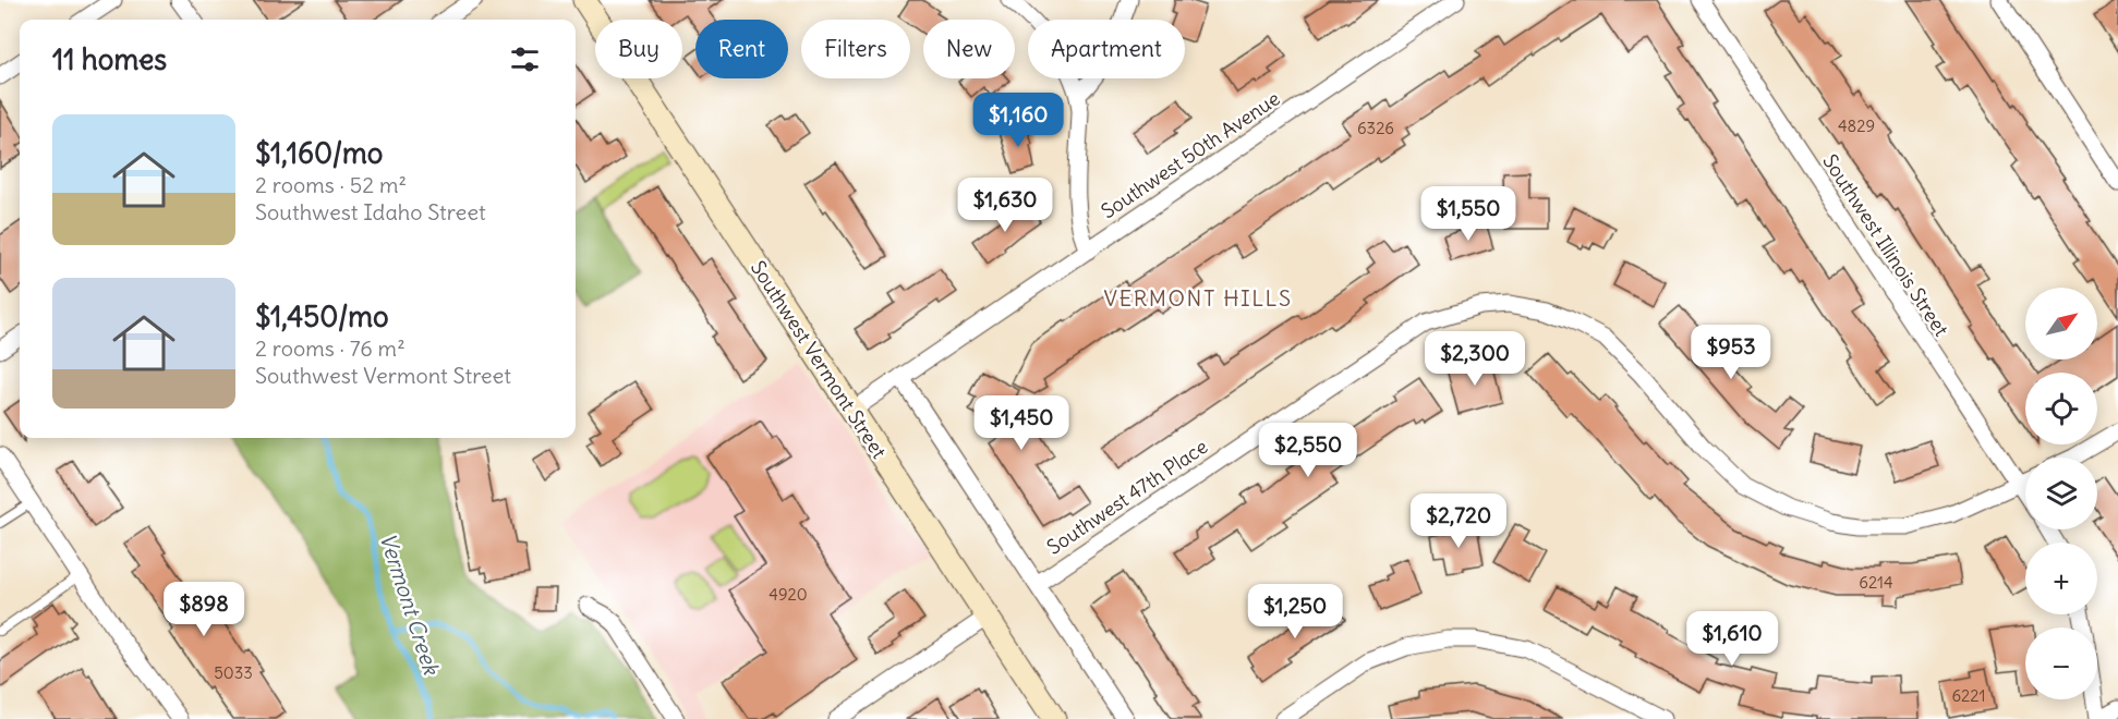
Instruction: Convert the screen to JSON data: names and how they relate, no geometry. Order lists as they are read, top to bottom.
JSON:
{
  "streets": {
    "main road": ["Southwest Vermont Street"],
    "street": ["Southwest 50th Avenue", "Southwest Illinois Street", "Southwest 47th Place"]
  },
  "crossings": [
    ["Southwest 50th Avenue", "Southwest Vermont Street"],
    ["Southwest Illinois Street", "Southwest 47th Place"]
  ],
  "districts": ["VERMONT HILLS"],
  "water": ["Vermont Creek"],
  "house_numbers": [
    "4829",
    "6326",
    "6214",
    "4920",
    "5033",
    "6221"
  ],
  "north": "top right",
  "page": {
    "chip": [
      "Buy",
      "Rent",
      "Filters",
      "New",
      "Apartment"
    ],
    "heading": "11 homes",
    "price": [
      "$1,160",
      "$1,630",
      "$1,550",
      "$953",
      "$2,300",
      "$1,450",
      "$2,550",
      "$2,720",
      "$898",
      "$1,250",
      "$1,610"
    ],
    "list": [
      {
        "name": "$1,160/mo",
        "note": "2 rooms · 52 m² · Southwest Idaho Street"
      },
      {
        "name": "$1,450/mo",
        "note": "2 rooms · 76 m² · Southwest Vermont Street"
      }
    ],
    "map_buttons": ["+", "−"]
  }
}
